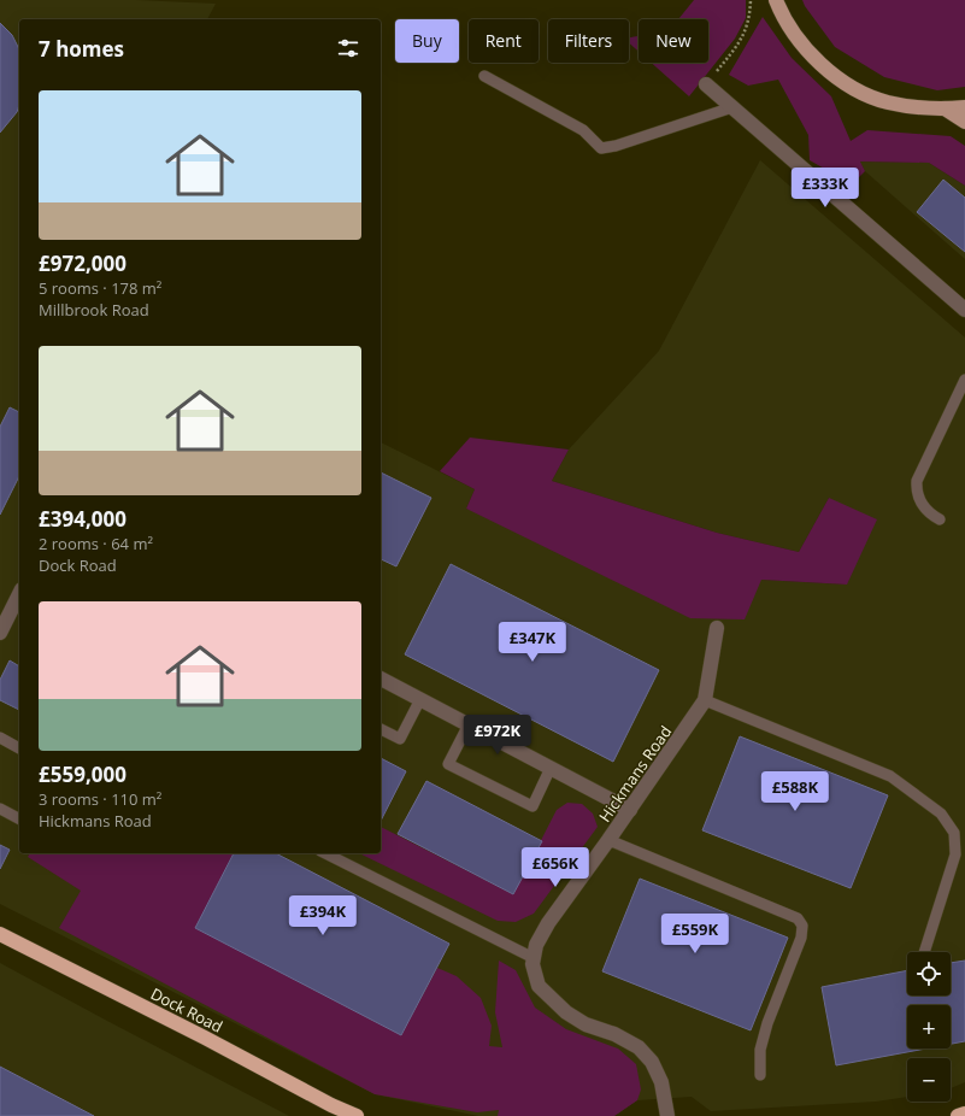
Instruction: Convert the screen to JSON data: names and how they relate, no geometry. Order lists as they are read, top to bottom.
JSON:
{
  "streets": {
    "highway": ["Dock Road"],
    "street": ["Hickmans Road"]
  },
  "page": {
    "chip": [
      "Buy",
      "Rent",
      "Filters",
      "New"
    ],
    "heading": "7 homes",
    "list": [
      {
        "name": "£972,000",
        "note": "5 rooms · 178 m² · Millbrook Road"
      },
      {
        "name": "£394,000",
        "note": "2 rooms · 64 m² · Dock Road"
      },
      {
        "name": "£559,000",
        "note": "3 rooms · 110 m² · Hickmans Road"
      }
    ],
    "price": [
      "£333K",
      "£347K",
      "£972K",
      "£588K",
      "£656K",
      "£394K",
      "£559K"
    ],
    "map_buttons": ["+", "−"]
  }
}
